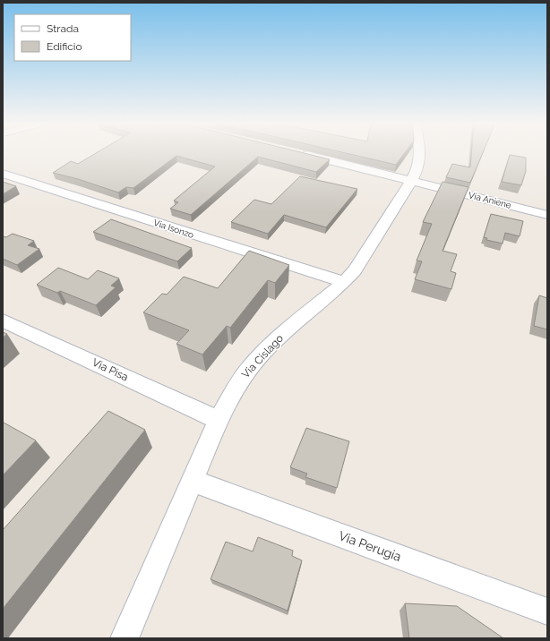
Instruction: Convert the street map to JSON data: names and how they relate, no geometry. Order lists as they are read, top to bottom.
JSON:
{
  "streets": {
    "street": [
      "Via Aniene",
      "Via Isonzo",
      "Via Cislago",
      "Via Pisa",
      "Via Perugia"
    ]
  },
  "crossings": [
    ["Via Aniene", "Via Cislago"],
    ["Via Isonzo", "Via Cislago"],
    ["Via Cislago", "Via Pisa"],
    ["Via Cislago", "Via Perugia"]
  ],
  "legend": ["Strada", "Edificio"]
}
